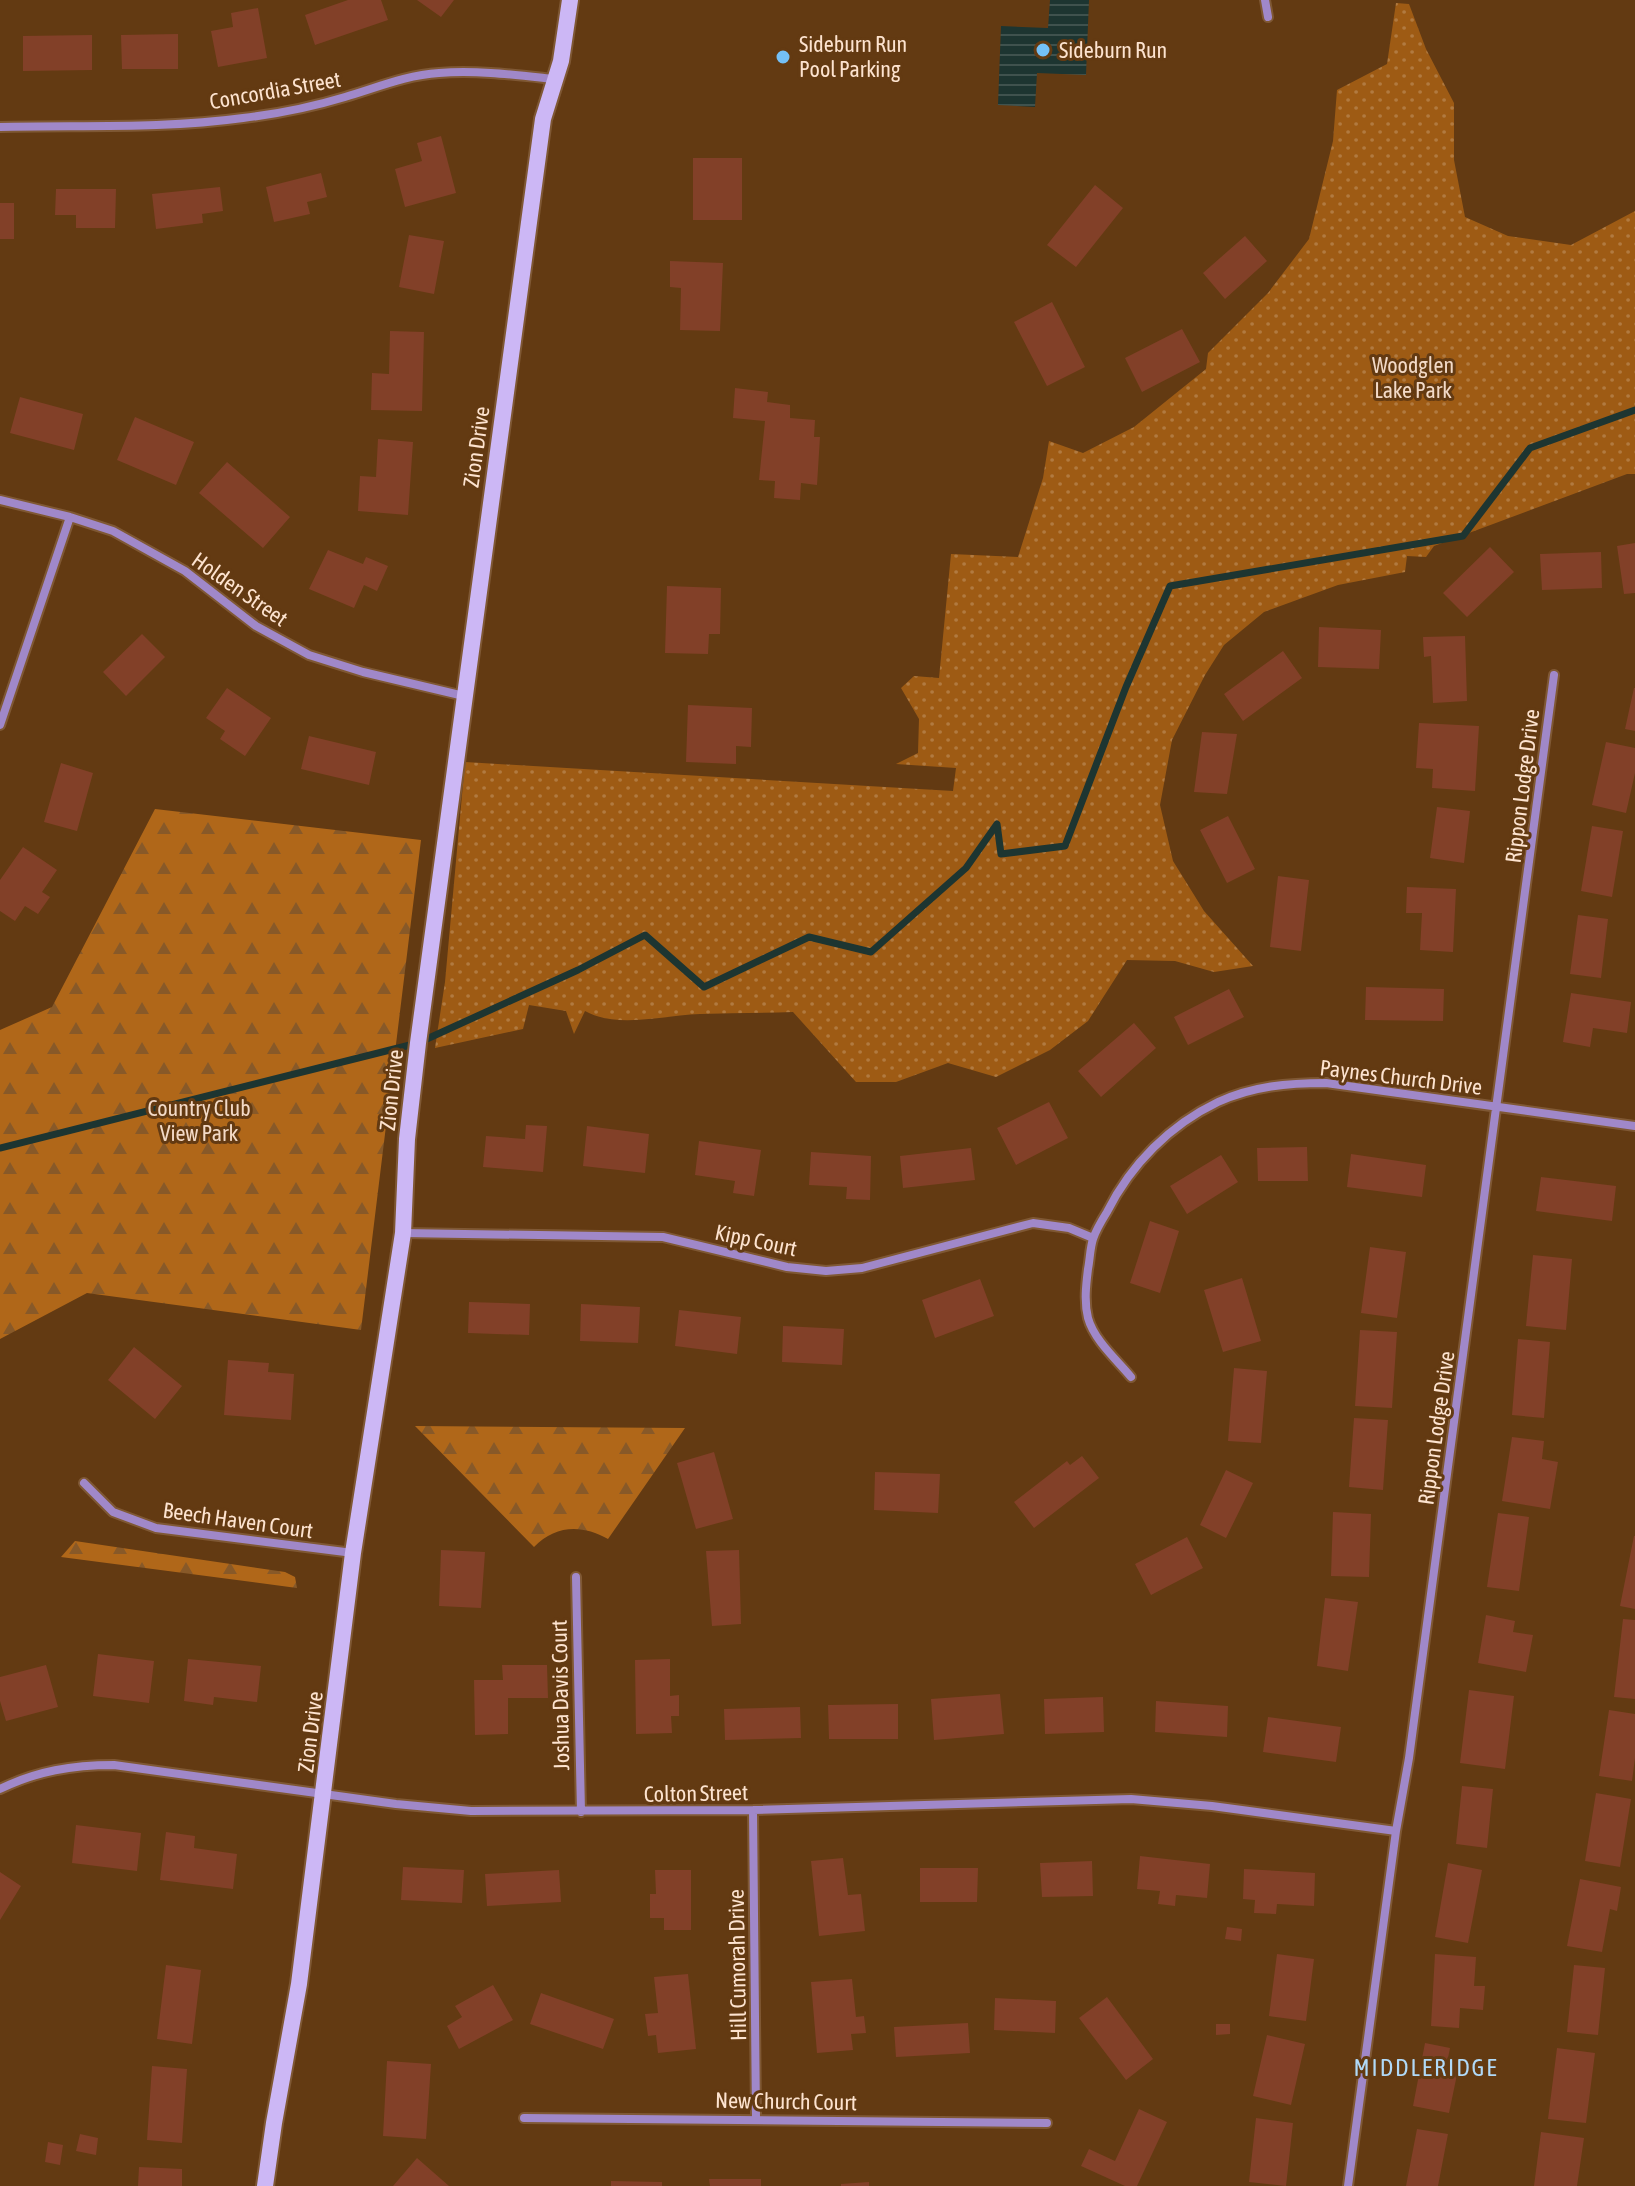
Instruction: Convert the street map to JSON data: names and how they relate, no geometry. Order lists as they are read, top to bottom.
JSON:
{
  "streets": {
    "main road": ["Zion Drive"],
    "street": [
      "Concordia Street",
      "Holden Street",
      "Rippon Lodge Drive",
      "Paynes Church Drive",
      "Kipp Court",
      "Beech Haven Court",
      "Joshua Davis Court",
      "Colton Street",
      "Hill Cumorah Drive",
      "New Church Court"
    ]
  },
  "crossings": [
    ["Concordia Street", "Zion Drive"],
    ["Zion Drive", "Holden Street"],
    ["Zion Drive", "Kipp Court"],
    ["Zion Drive", "Beech Haven Court"],
    ["Zion Drive", "Colton Street"],
    ["Rippon Lodge Drive", "Paynes Church Drive"],
    ["Rippon Lodge Drive", "Colton Street"],
    ["Paynes Church Drive", "Kipp Court"],
    ["Joshua Davis Court", "Colton Street"],
    ["Colton Street", "Hill Cumorah Drive"],
    ["Hill Cumorah Drive", "New Church Court"]
  ],
  "districts": ["MIDDLERIDGE"],
  "parks": ["Woodglen Lake Park", "Country Club View Park"],
  "places": ["Sideburn Run", "Sideburn Run Pool Parking"]
}
